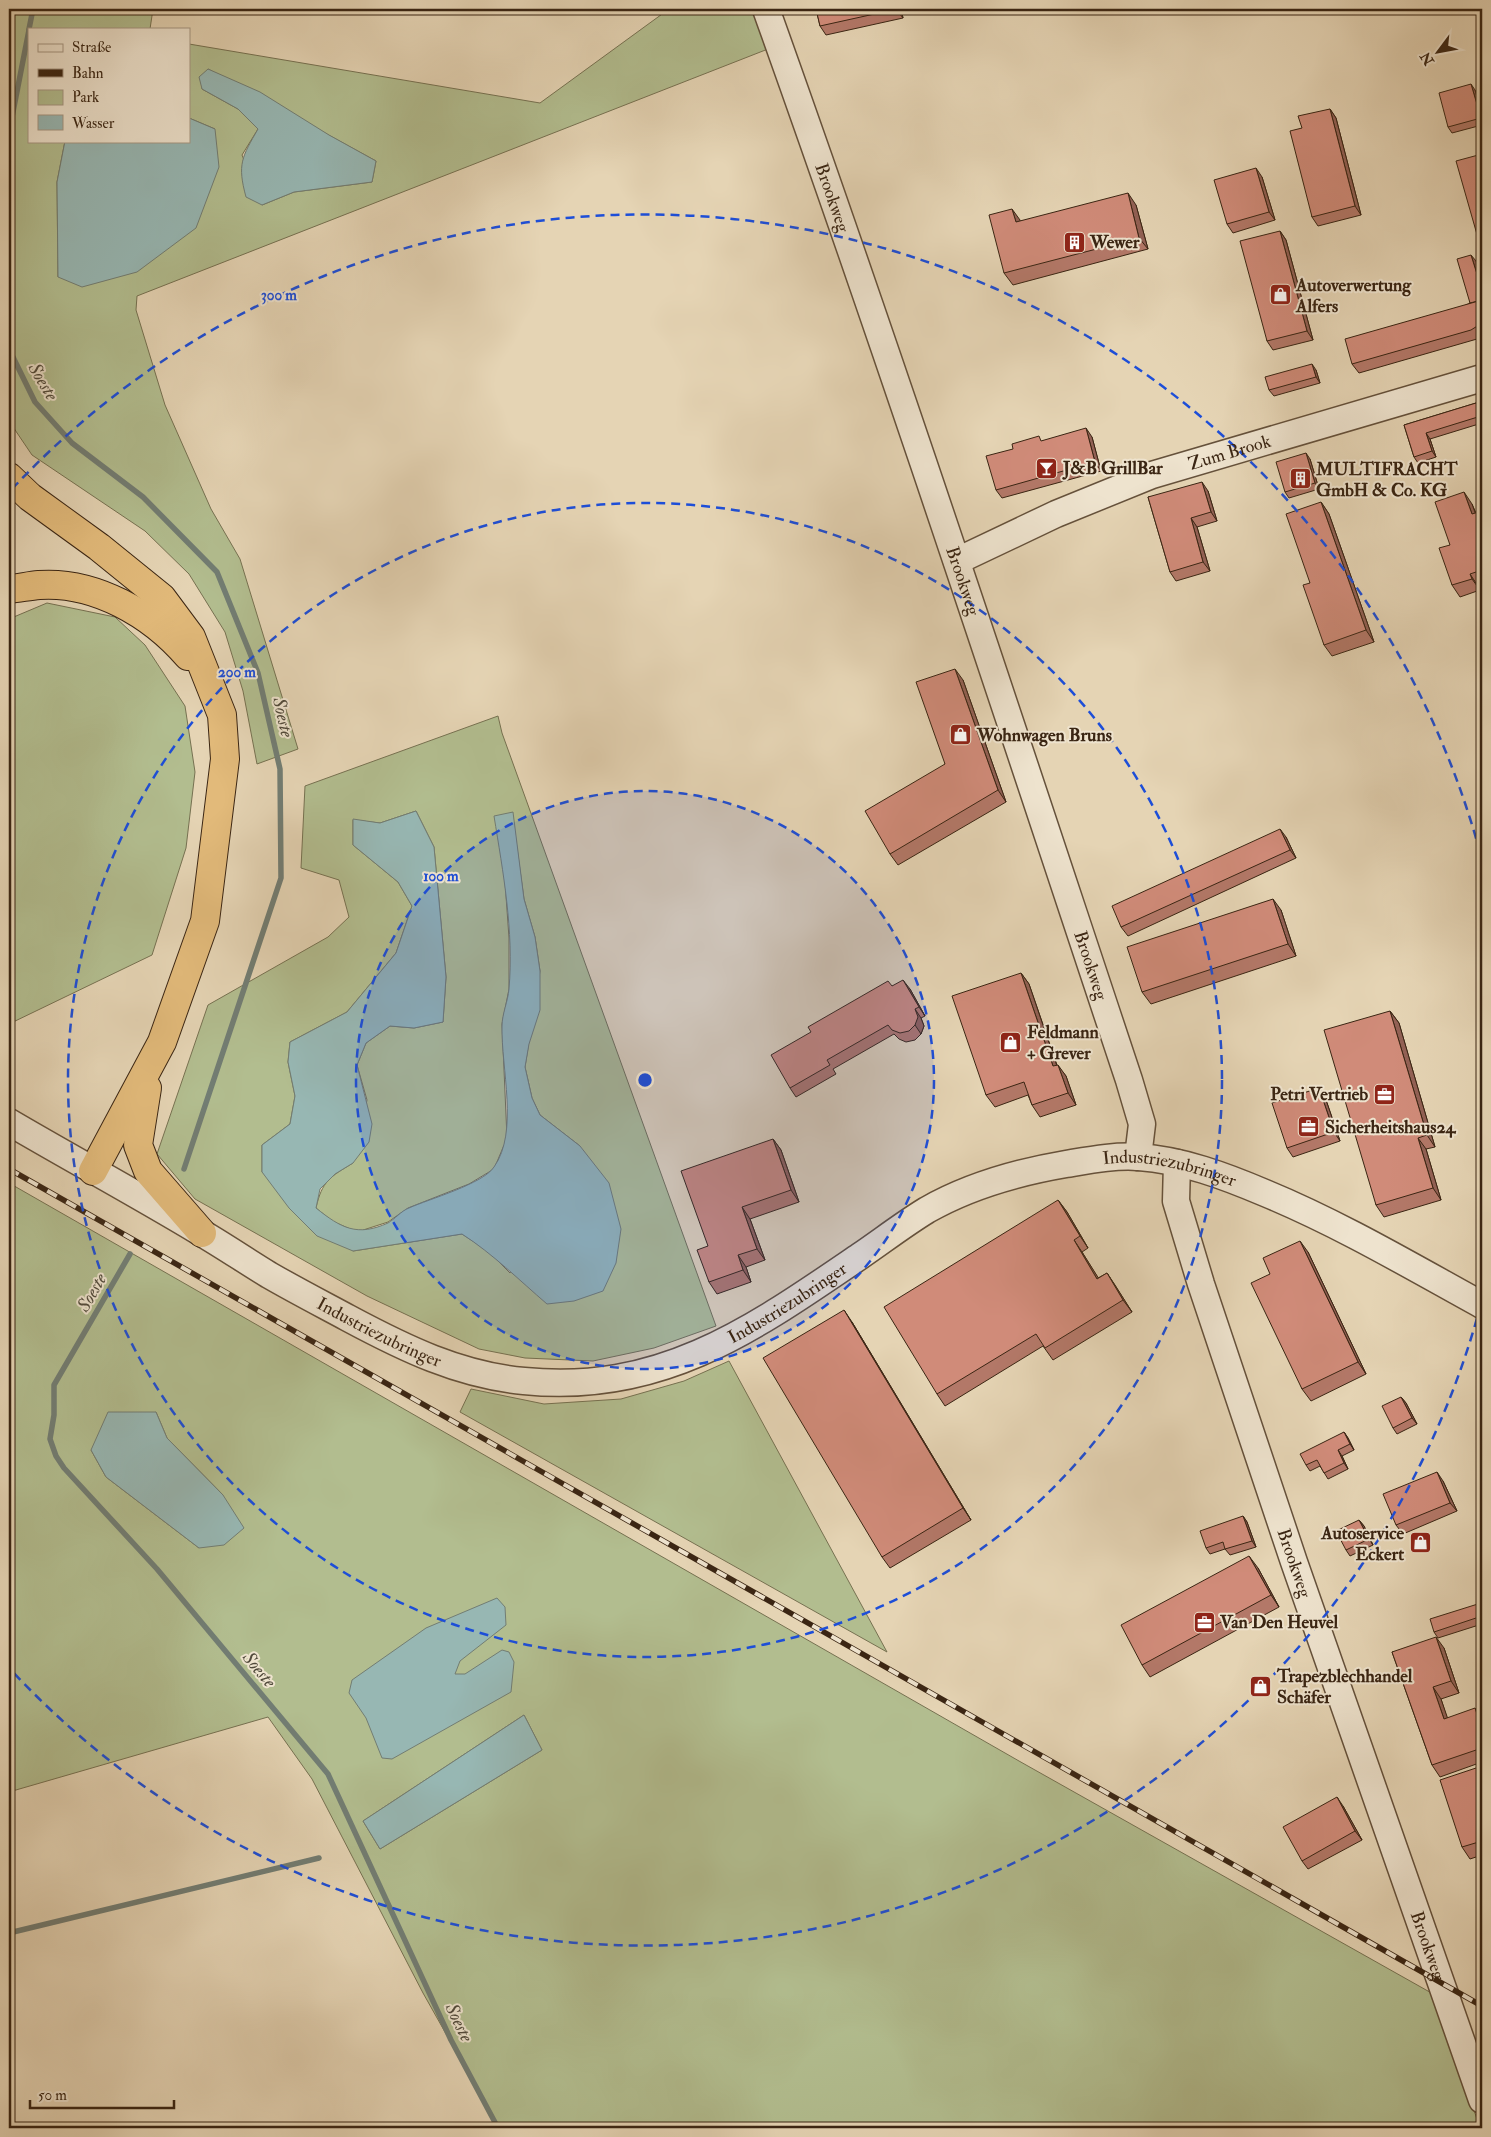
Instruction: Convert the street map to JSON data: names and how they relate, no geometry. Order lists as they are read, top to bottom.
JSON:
{
  "streets": {
    "street": ["Brookweg", "Zum Brook", "Industriezubringer"]
  },
  "crossings": [
    ["Brookweg", "Zum Brook"],
    ["Brookweg", "Industriezubringer"]
  ],
  "water": ["Soeste"],
  "places": {
    "building": ["Wewer", "MULTIFRACHT GmbH & Co. KG"],
    "shop": [
      "Autoverwertung Alfers",
      "Wohnwagen Bruns",
      "Feldmann + Grever",
      "Autoservice Eckert",
      "Trapezblechhandel Schäfer"
    ],
    "bar": ["J&B GrillBar"],
    "office": ["Petri Vertrieb", "Sicherheitshaus24", "Van Den Heuvel"]
  },
  "legend": [
    "Straße",
    "Bahn",
    "Park",
    "Wasser"
  ],
  "scale_bar": "50 m",
  "north": "bottom left",
  "rings": ["300 m", "200 m", "100 m"]
}
